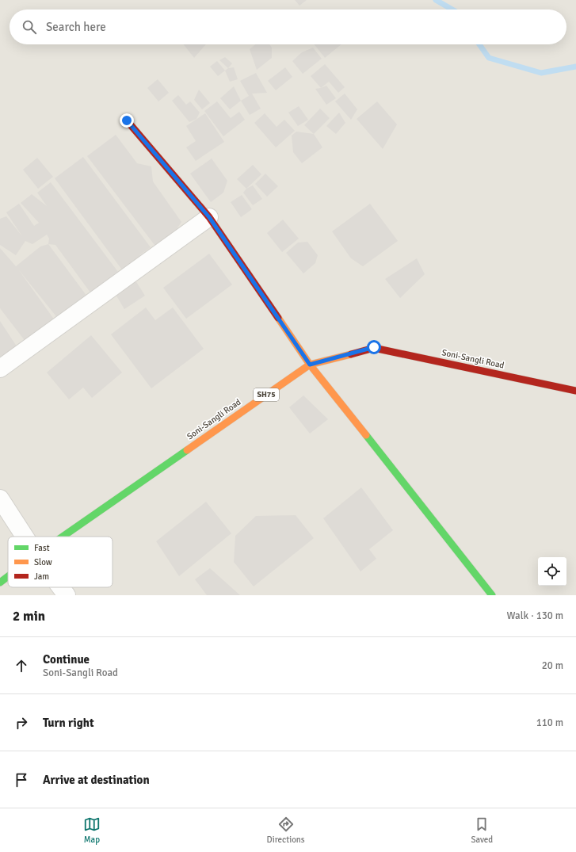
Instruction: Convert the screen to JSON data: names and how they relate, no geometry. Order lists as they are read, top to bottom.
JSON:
{
  "streets": {
    "main road": ["Soni-Sangli Road", "SH75"]
  },
  "legend": ["Fast", "Slow", "Jam"],
  "page": {
    "search": "Search here",
    "heading": ["2 min", "Walk · 130 m"],
    "list": [
      ["Continue", "Soni-Sangli Road", "20 m"],
      ["Turn right", "110 m"],
      "Arrive at destination"
    ],
    "nav": ["Map", "Directions", "Saved"]
  }
}
